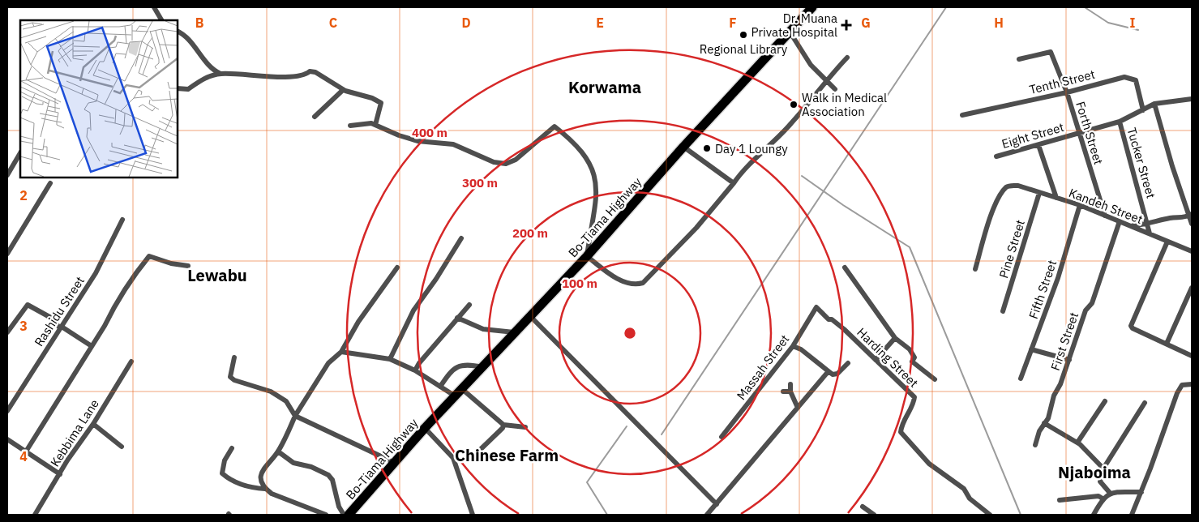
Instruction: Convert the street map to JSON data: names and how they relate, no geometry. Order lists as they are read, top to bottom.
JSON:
{
  "streets": {
    "highway": ["Bo-Tiama Highway"],
    "street": [
      "Tenth Street",
      "Forth Street",
      "Eight Street",
      "Tucker Street",
      "Kandeh Street",
      "Pine Street",
      "Fifth Street",
      "Rashidu Street",
      "First Street",
      "Harding Street",
      "Massah Street",
      "Kebbima Lane"
    ]
  },
  "crossings": [
    ["Tenth Street", "Forth Street"],
    ["Tenth Street", "Eight Street"],
    ["Forth Street", "Eight Street"],
    ["Forth Street", "Kandeh Street"],
    ["Eight Street", "Tucker Street"],
    ["Tucker Street", "Kandeh Street"],
    ["Kandeh Street", "Pine Street"],
    ["Kandeh Street", "Fifth Street"],
    ["Kandeh Street", "First Street"],
    ["Harding Street", "Massah Street"]
  ],
  "districts": [
    "Korwama",
    "Lewabu",
    "Chinese Farm",
    "Njaboima"
  ],
  "places": {
    "health": ["Dr. Muana Private Hospital"],
    "other": ["Regional Library", "Walk in Medical Association", "Day 1 Loungy"]
  },
  "grid": {
    "columns": [
      "B",
      "C",
      "D",
      "E",
      "F",
      "G",
      "H",
      "I"
    ],
    "rows": ["2", "3", "4"]
  },
  "rings": [
    "400 m",
    "300 m",
    "200 m",
    "100 m"
  ]
}
